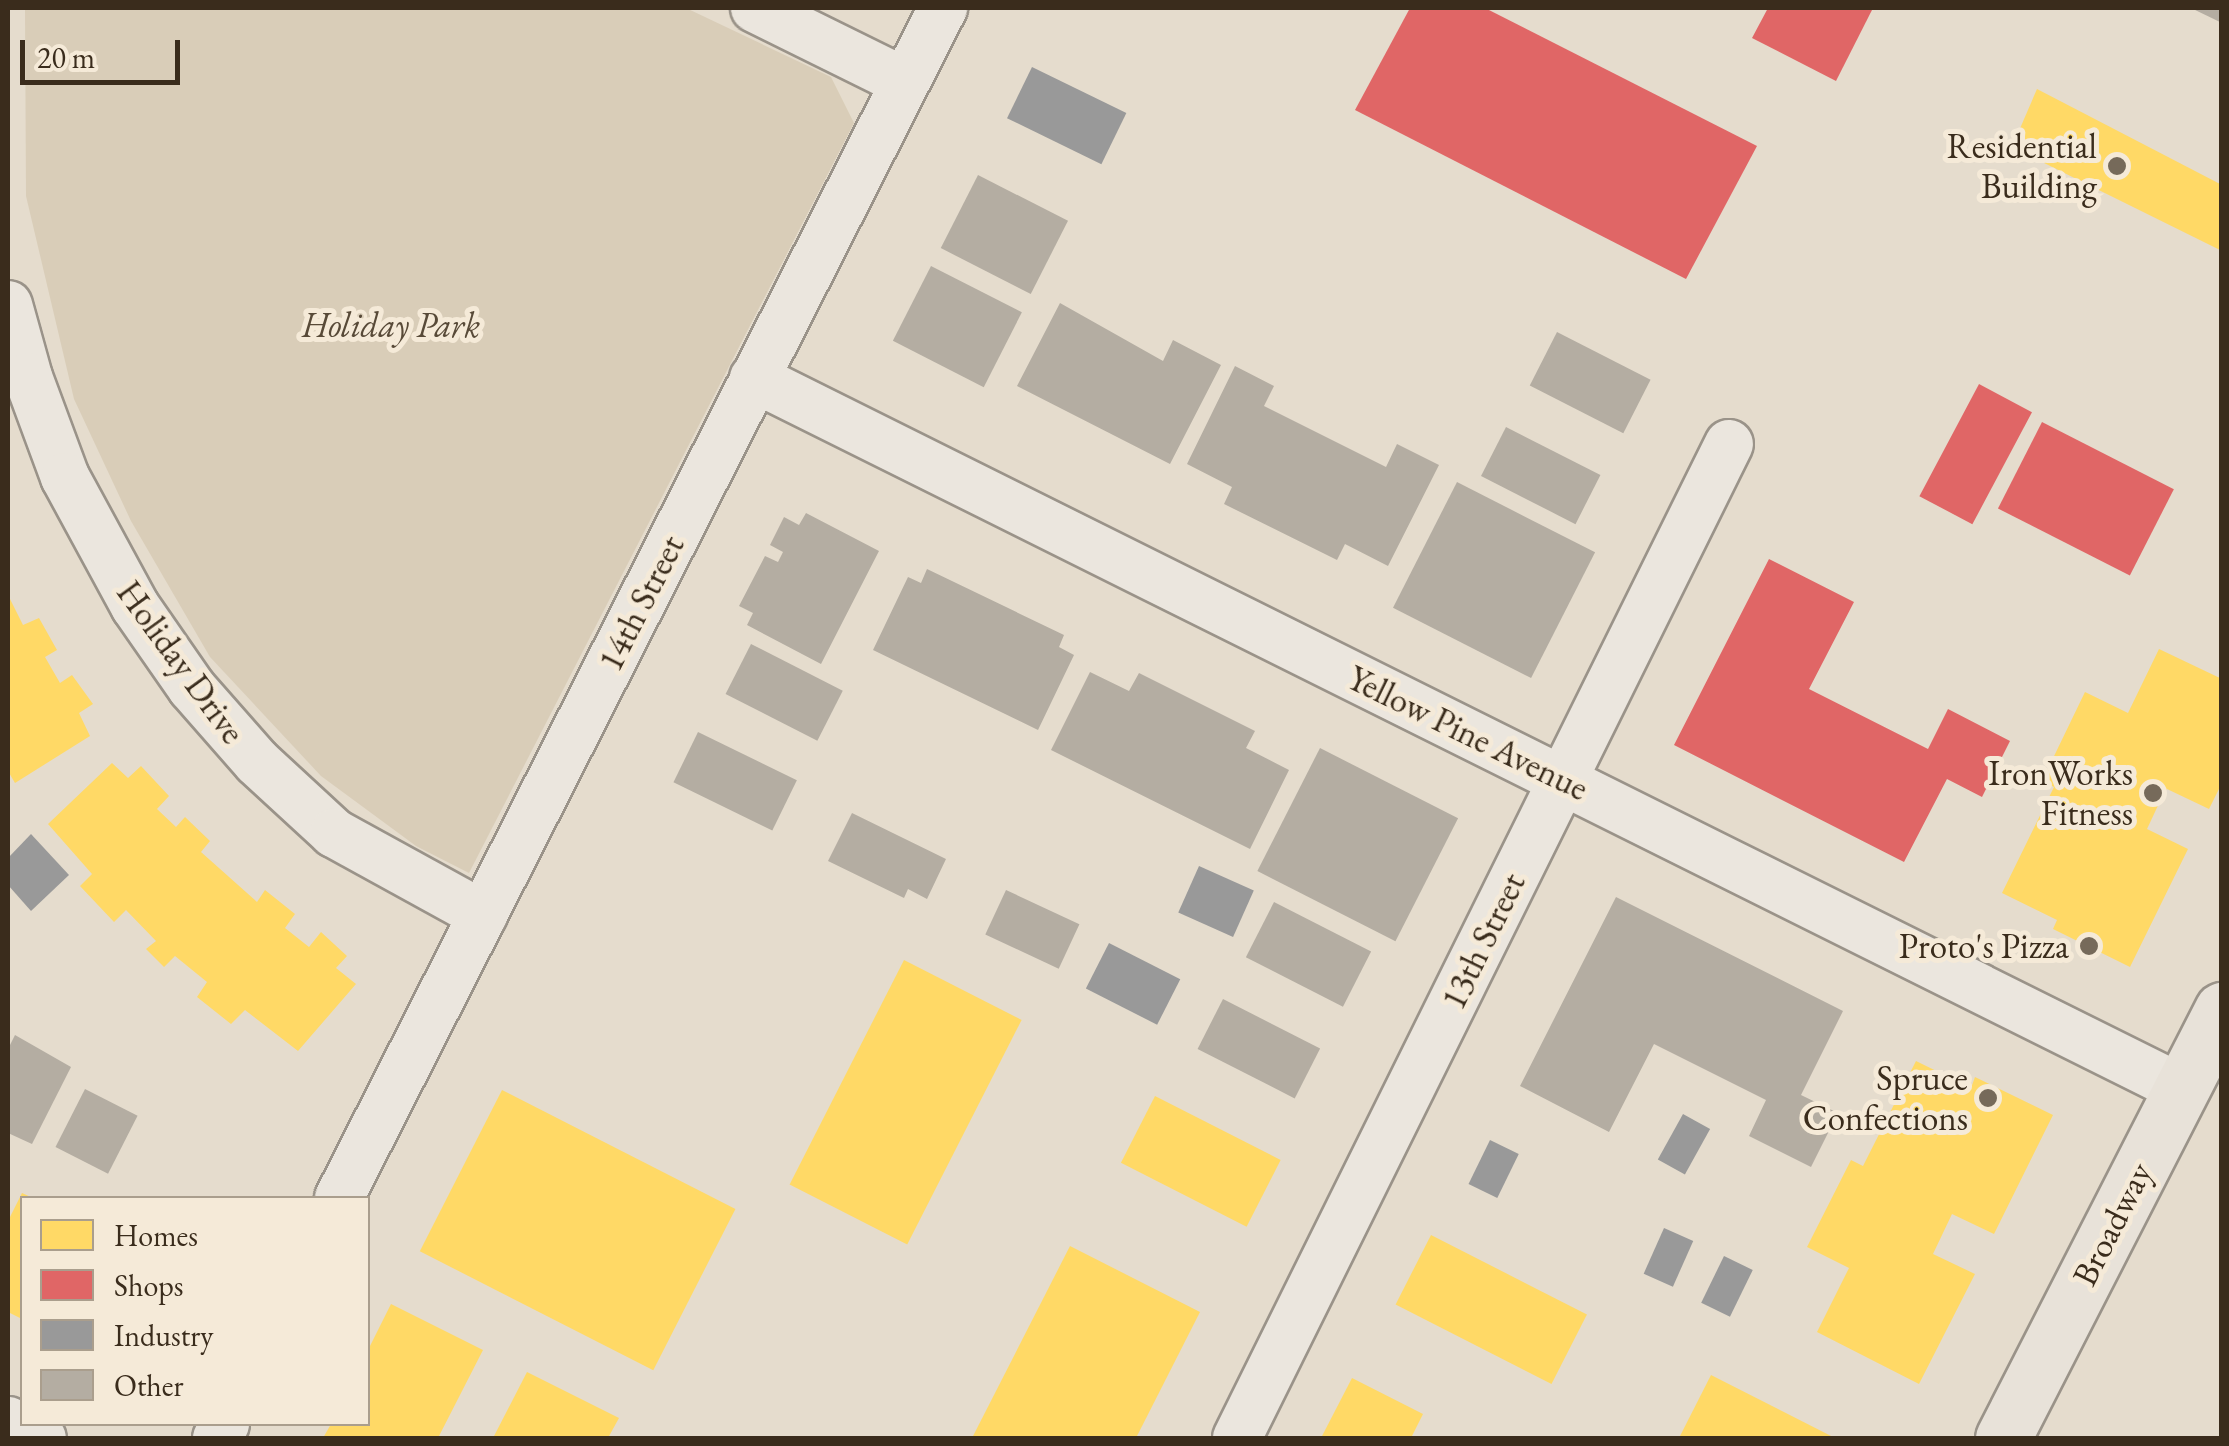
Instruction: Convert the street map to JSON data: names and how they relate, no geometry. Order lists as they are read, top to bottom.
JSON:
{
  "streets": {
    "main road": ["Broadway"],
    "street": [
      "14th Street",
      "Holiday Drive",
      "Yellow Pine Avenue",
      "13th Street"
    ]
  },
  "crossings": [
    ["14th Street", "Holiday Drive"],
    ["14th Street", "Yellow Pine Avenue"],
    ["Yellow Pine Avenue", "13th Street"],
    ["Yellow Pine Avenue", "Broadway"]
  ],
  "parks": ["Holiday Park"],
  "places": [
    "Residential Building",
    "IronWorks Fitness",
    "Proto's Pizza",
    "Spruce Confections"
  ],
  "legend": [
    "Homes",
    "Shops",
    "Industry",
    "Other"
  ],
  "scale_bar": "20 m"
}
